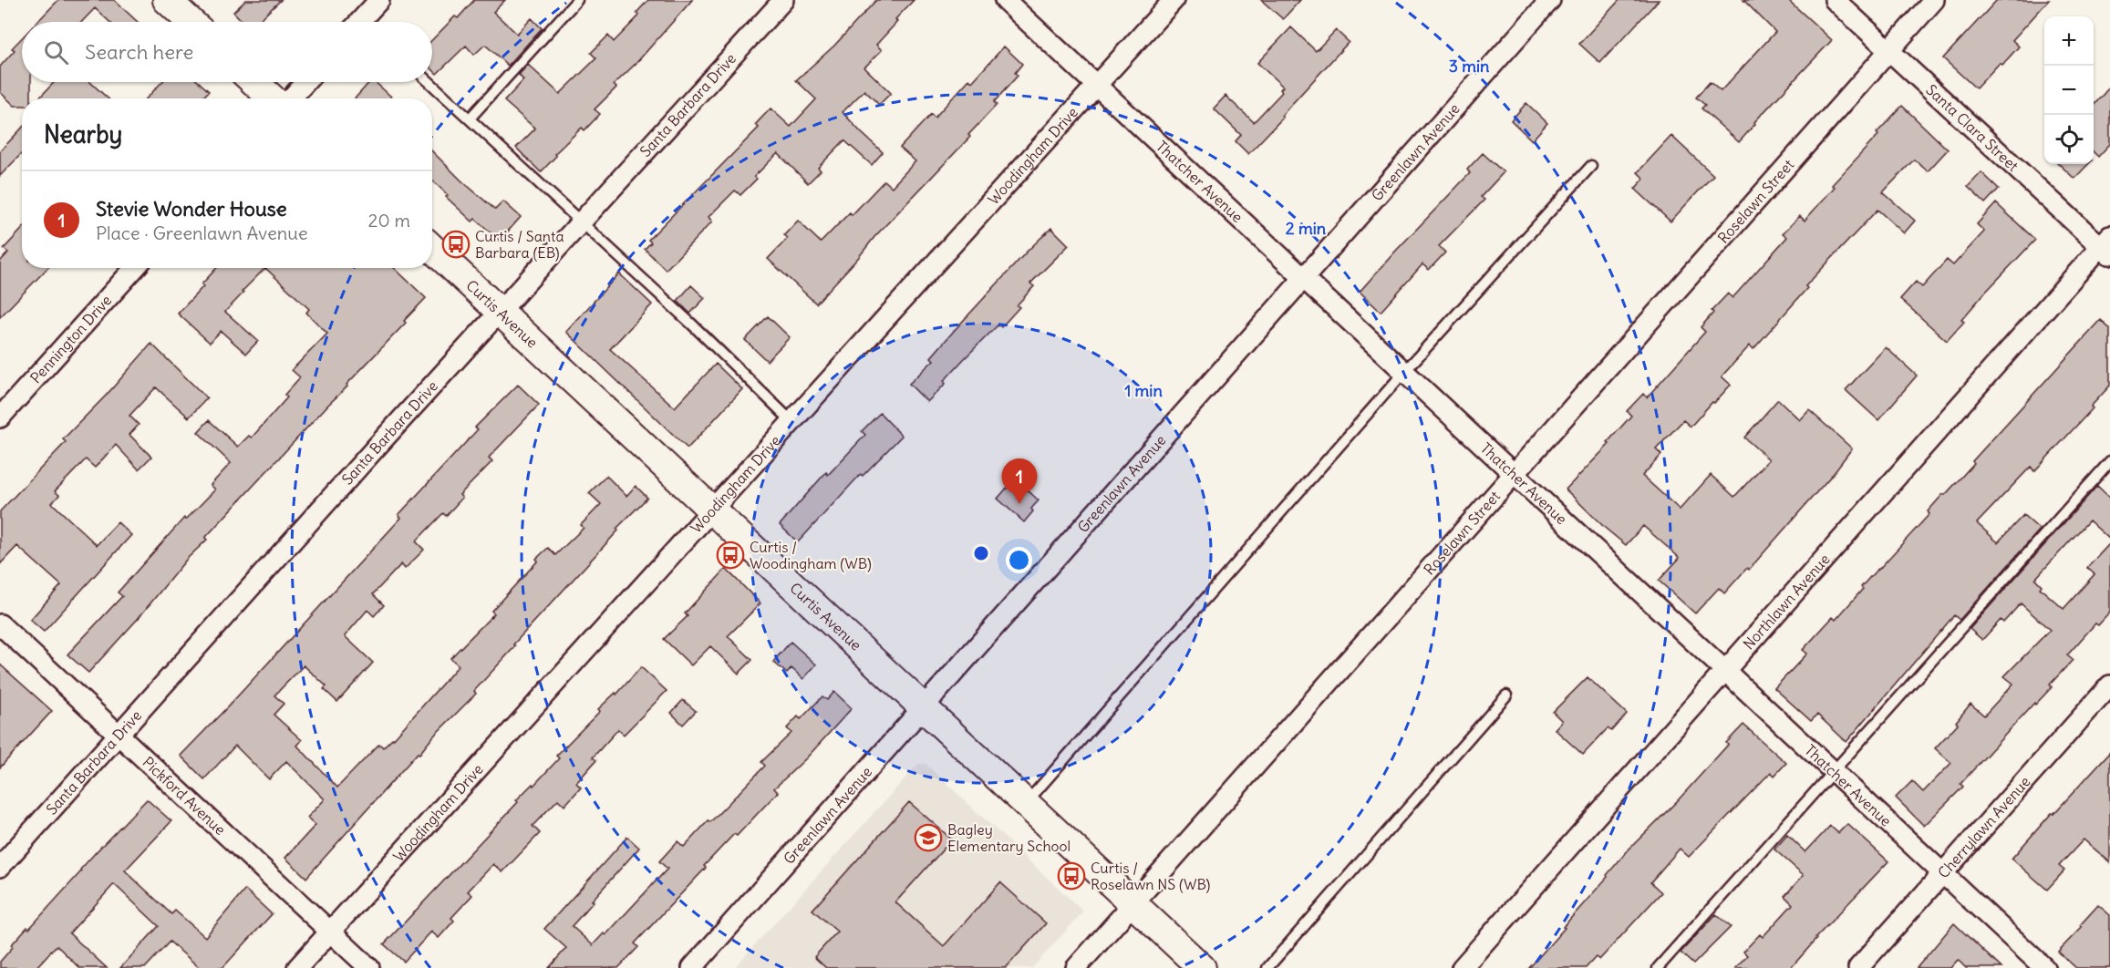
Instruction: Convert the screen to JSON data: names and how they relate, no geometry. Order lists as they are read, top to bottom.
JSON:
{
  "streets": {
    "street": [
      "Santa Barbara Drive",
      "Santa Clara Street",
      "Greenlawn Avenue",
      "Woodingham Drive",
      "Thatcher Avenue",
      "Roselawn Street",
      "Curtis Avenue",
      "Pennington Drive",
      "Northlawn Avenue",
      "Pickford Avenue",
      "Cherrylawn Avenue"
    ]
  },
  "crossings": [
    ["Santa Barbara Drive", "Curtis Avenue"],
    ["Santa Barbara Drive", "Pickford Avenue"],
    ["Santa Clara Street", "Roselawn Street"],
    ["Santa Clara Street", "Northlawn Avenue"],
    ["Greenlawn Avenue", "Thatcher Avenue"],
    ["Greenlawn Avenue", "Curtis Avenue"],
    ["Woodingham Drive", "Thatcher Avenue"],
    ["Woodingham Drive", "Curtis Avenue"],
    ["Woodingham Drive", "Pickford Avenue"],
    ["Thatcher Avenue", "Roselawn Street"],
    ["Thatcher Avenue", "Northlawn Avenue"],
    ["Thatcher Avenue", "Cherrylawn Avenue"],
    ["Roselawn Street", "Curtis Avenue"]
  ],
  "places": {
    "bus stop": ["Curtis / Santa Barbara (EB)", "Curtis / Woodingham (WB)", "Curtis / Roselawn NS (WB)"],
    "school or university": ["Bagley Elementary School"]
  },
  "page": {
    "map_buttons": ["+", "−"],
    "search": "Search here",
    "heading": "Nearby",
    "list": [
      {
        "mark": "1",
        "name": "Stevie Wonder House",
        "note": "Place · Greenlawn Avenue",
        "value": "20 m"
      }
    ],
    "pins": "1"
  },
  "rings": ["3 min", "2 min", "1 min"]
}
